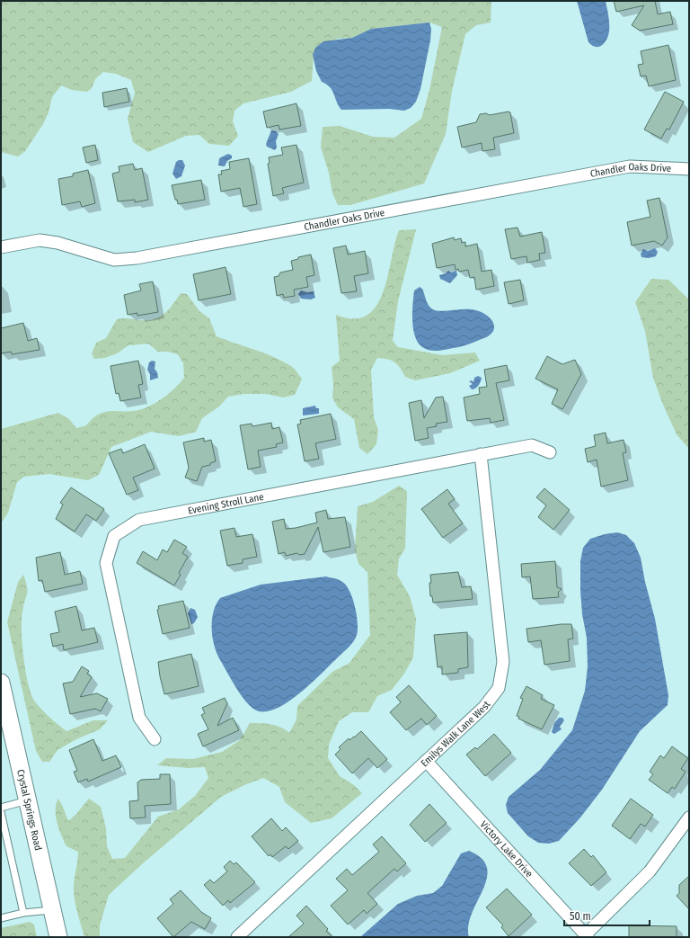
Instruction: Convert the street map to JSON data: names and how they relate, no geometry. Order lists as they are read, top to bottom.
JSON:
{
  "streets": {
    "street": [
      "Chandler Oaks Drive",
      "Evening Stroll Lane",
      "Emilys Walk Lane West",
      "Crystal Springs Road",
      "Victory Lake Drive"
    ]
  },
  "crossings": [
    ["Evening Stroll Lane", "Emilys Walk Lane West"],
    ["Emilys Walk Lane West", "Victory Lake Drive"]
  ],
  "scale_bar": "50 m"
}
